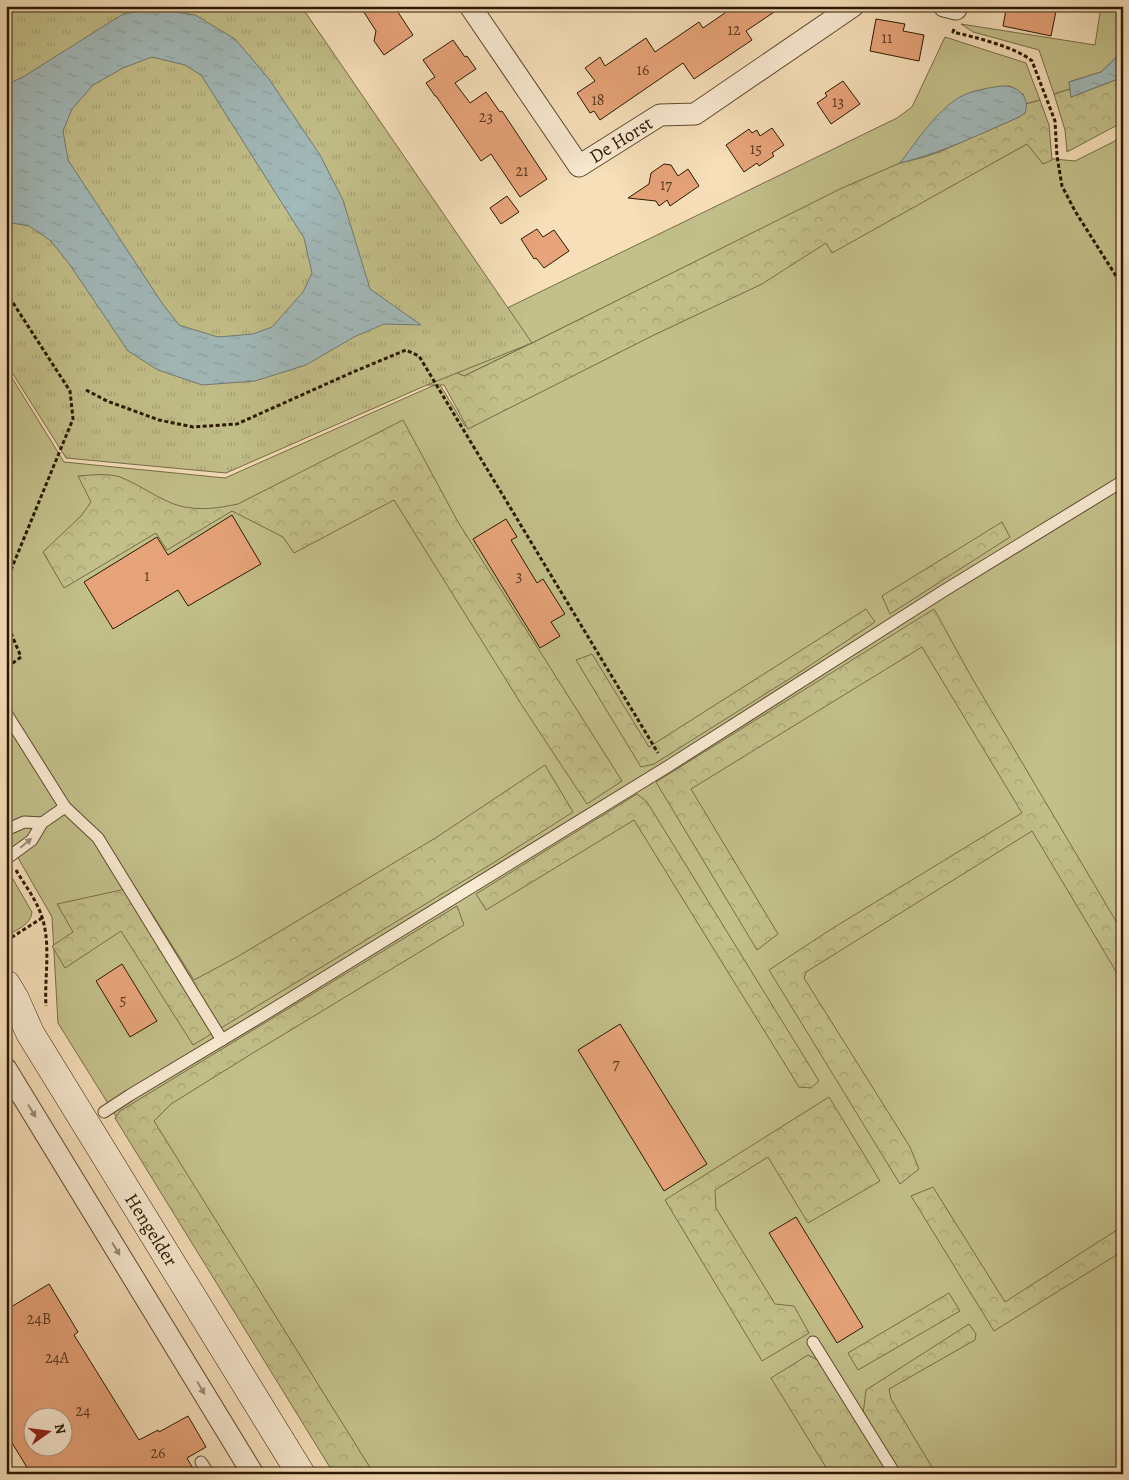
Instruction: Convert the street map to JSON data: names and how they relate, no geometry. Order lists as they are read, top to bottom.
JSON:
{
  "streets": {
    "main road": ["Hengelder"],
    "street": ["De Horst"]
  },
  "house_numbers": [
    "12",
    "11",
    "16",
    "18",
    "13",
    "23",
    "15",
    "21",
    "17",
    "1",
    "3",
    "5",
    "7",
    "24B",
    "24A",
    "24",
    "26"
  ],
  "north": "right"
}
